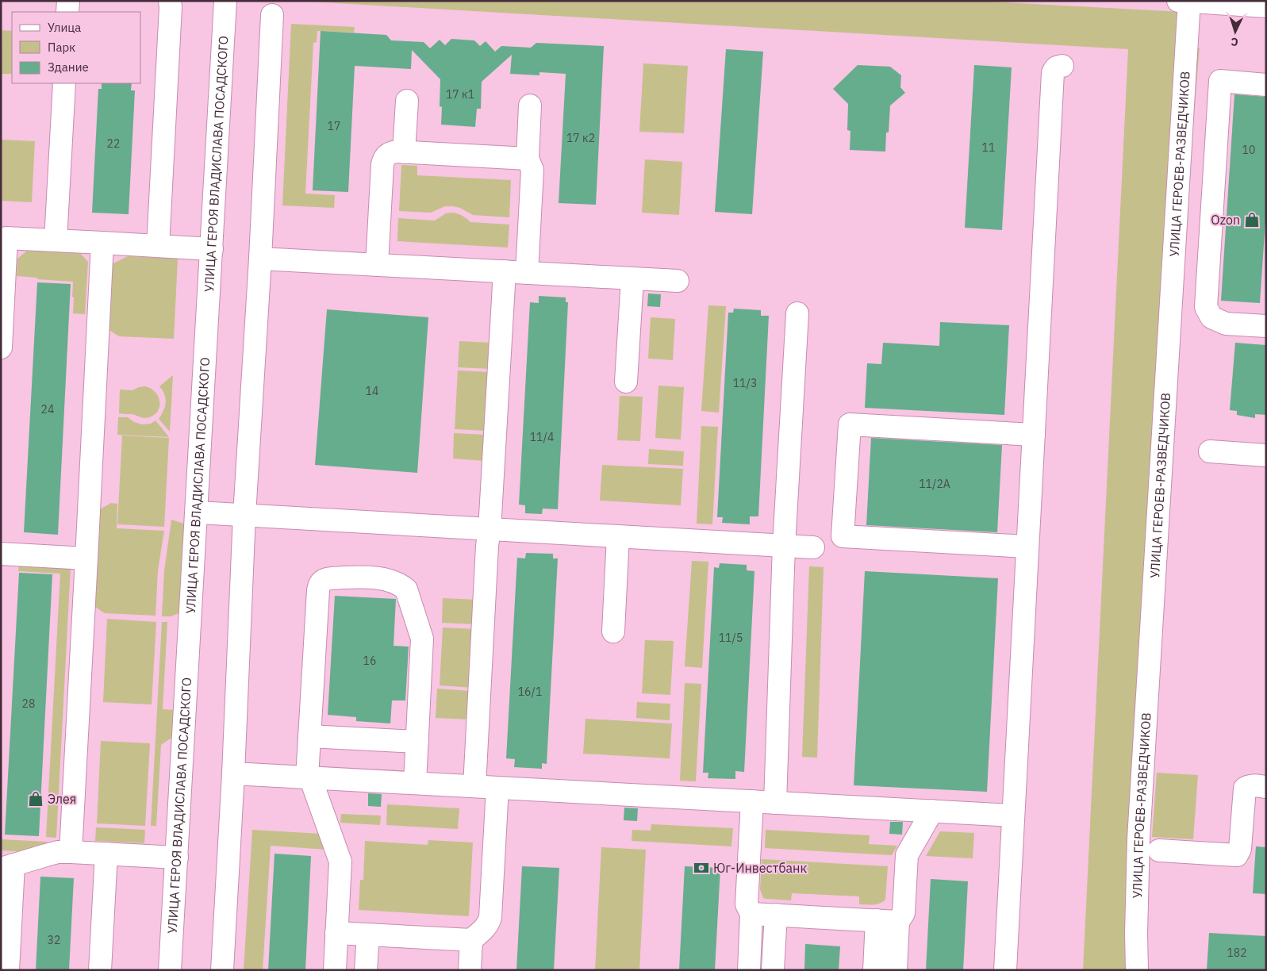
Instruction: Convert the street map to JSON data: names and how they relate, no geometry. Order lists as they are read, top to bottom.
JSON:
{
  "streets": {
    "street": ["УЛИЦА ГЕРОЯ ВЛАДИСЛАВА ПОСАДСКОГО", "УЛИЦА ГЕРОЕВ-РАЗВЕДЧИКОВ"]
  },
  "places": {
    "shop": ["Ozon", "Элея"],
    "bank": ["Юг-Инвестбанк"]
  },
  "house_numbers": [
    "17 к1",
    "17",
    "17 к2",
    "22",
    "11",
    "10",
    "11/3",
    "14",
    "24",
    "11/4",
    "11/2А",
    "11/5",
    "16",
    "16/1",
    "28",
    "32",
    "182"
  ],
  "legend": ["Улица", "Парк", "Здание"],
  "north": "bottom"
}
